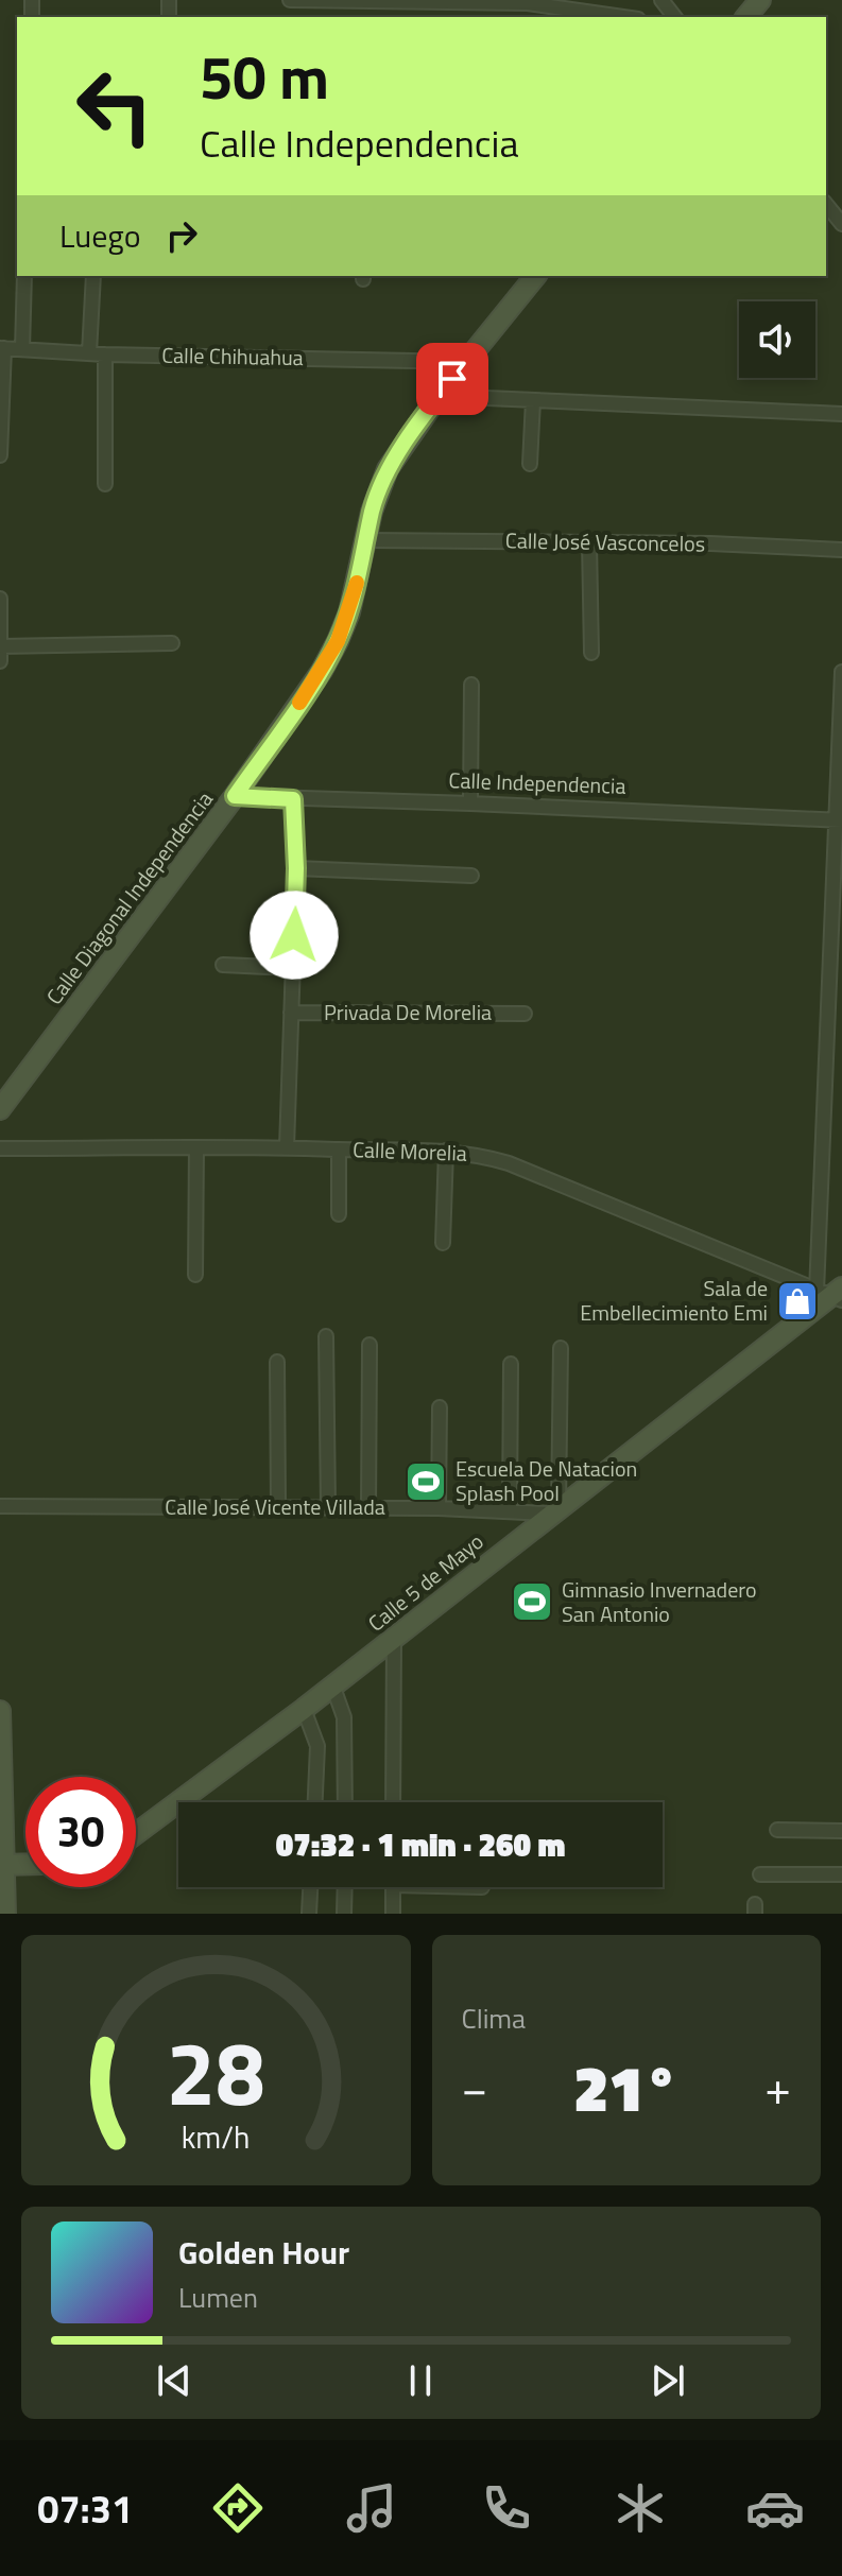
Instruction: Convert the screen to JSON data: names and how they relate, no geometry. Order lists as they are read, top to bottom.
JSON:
{
  "streets": {
    "main road": ["Calle Diagonal Independencia", "Calle 5 de Mayo"],
    "street": [
      "Calle Chihuahua",
      "Calle José Vasconcelos",
      "Calle Independencia",
      "Privada De Morelia",
      "Calle Morelia",
      "Calle José Vicente Villada"
    ]
  },
  "crossings": [
    ["Calle Chihuahua", "Calle Diagonal Independencia"],
    ["Calle José Vasconcelos", "Calle Diagonal Independencia"],
    ["Calle Independencia", "Calle Diagonal Independencia"],
    ["Calle Morelia", "Calle 5 de Mayo"],
    ["Calle José Vicente Villada", "Calle 5 de Mayo"]
  ],
  "places": {
    "shop": ["Sala de Embellecimiento Emi"],
    "sports": ["Escuela De Natacion Splash Pool", "Gimnasio Invernadero San Antonio"]
  },
  "page": {
    "turn": ["50 m", "Calle Independencia"],
    "then": "Luego",
    "limit": "30",
    "trip": "07:32 · 1 min · 260 m",
    "tile": "Clima",
    "heat": ["−", "21°", "+"],
    "song": ["Golden Hour", "Lumen"],
    "tabs": "07:31",
    "gauge": ["28", "km/h"]
  }
}
